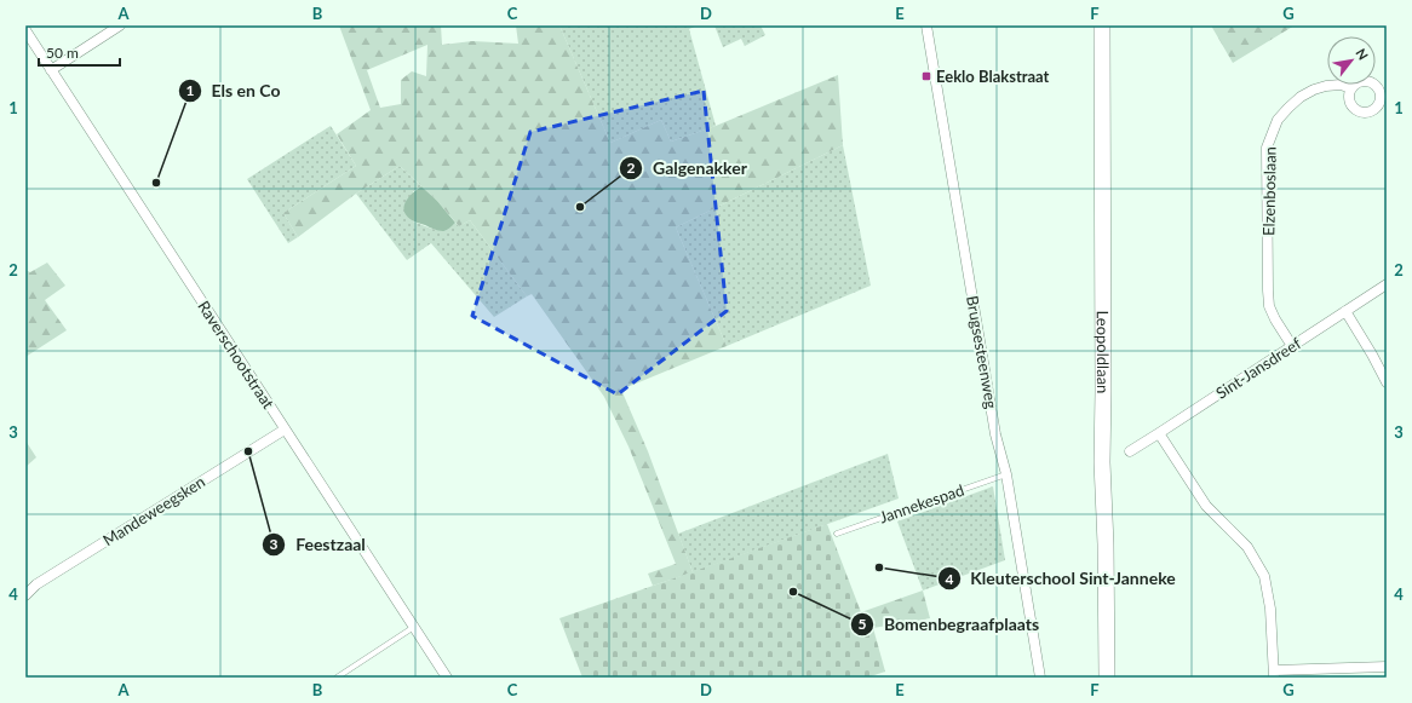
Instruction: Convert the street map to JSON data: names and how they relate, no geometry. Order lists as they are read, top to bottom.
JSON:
{
  "streets": {
    "main road": ["Leopoldlaan"],
    "street": [
      "Elzenboslaan",
      "Brugsesteenweg",
      "Raverschootstraat",
      "Sint-Jansdreef",
      "Mandeweegsken"
    ],
    "lane": ["Jannekespad"]
  },
  "crossings": [
    ["Elzenboslaan", "Sint-Jansdreef"],
    ["Brugsesteenweg", "Jannekespad"],
    ["Raverschootstraat", "Mandeweegsken"]
  ],
  "places": {
    "transit": ["Eeklo Blakstraat"],
    "other": [
      "Els en Co",
      "Galgenakker",
      "Feestzaal",
      "Kleuterschool Sint-Janneke",
      "Bomenbegraafplaats"
    ]
  },
  "scale_bar": "50 m",
  "north": "top right",
  "grid": {
    "columns": [
      "A",
      "B",
      "C",
      "D",
      "E",
      "F",
      "G"
    ],
    "rows": [
      "1",
      "2",
      "3",
      "4"
    ]
  }
}
